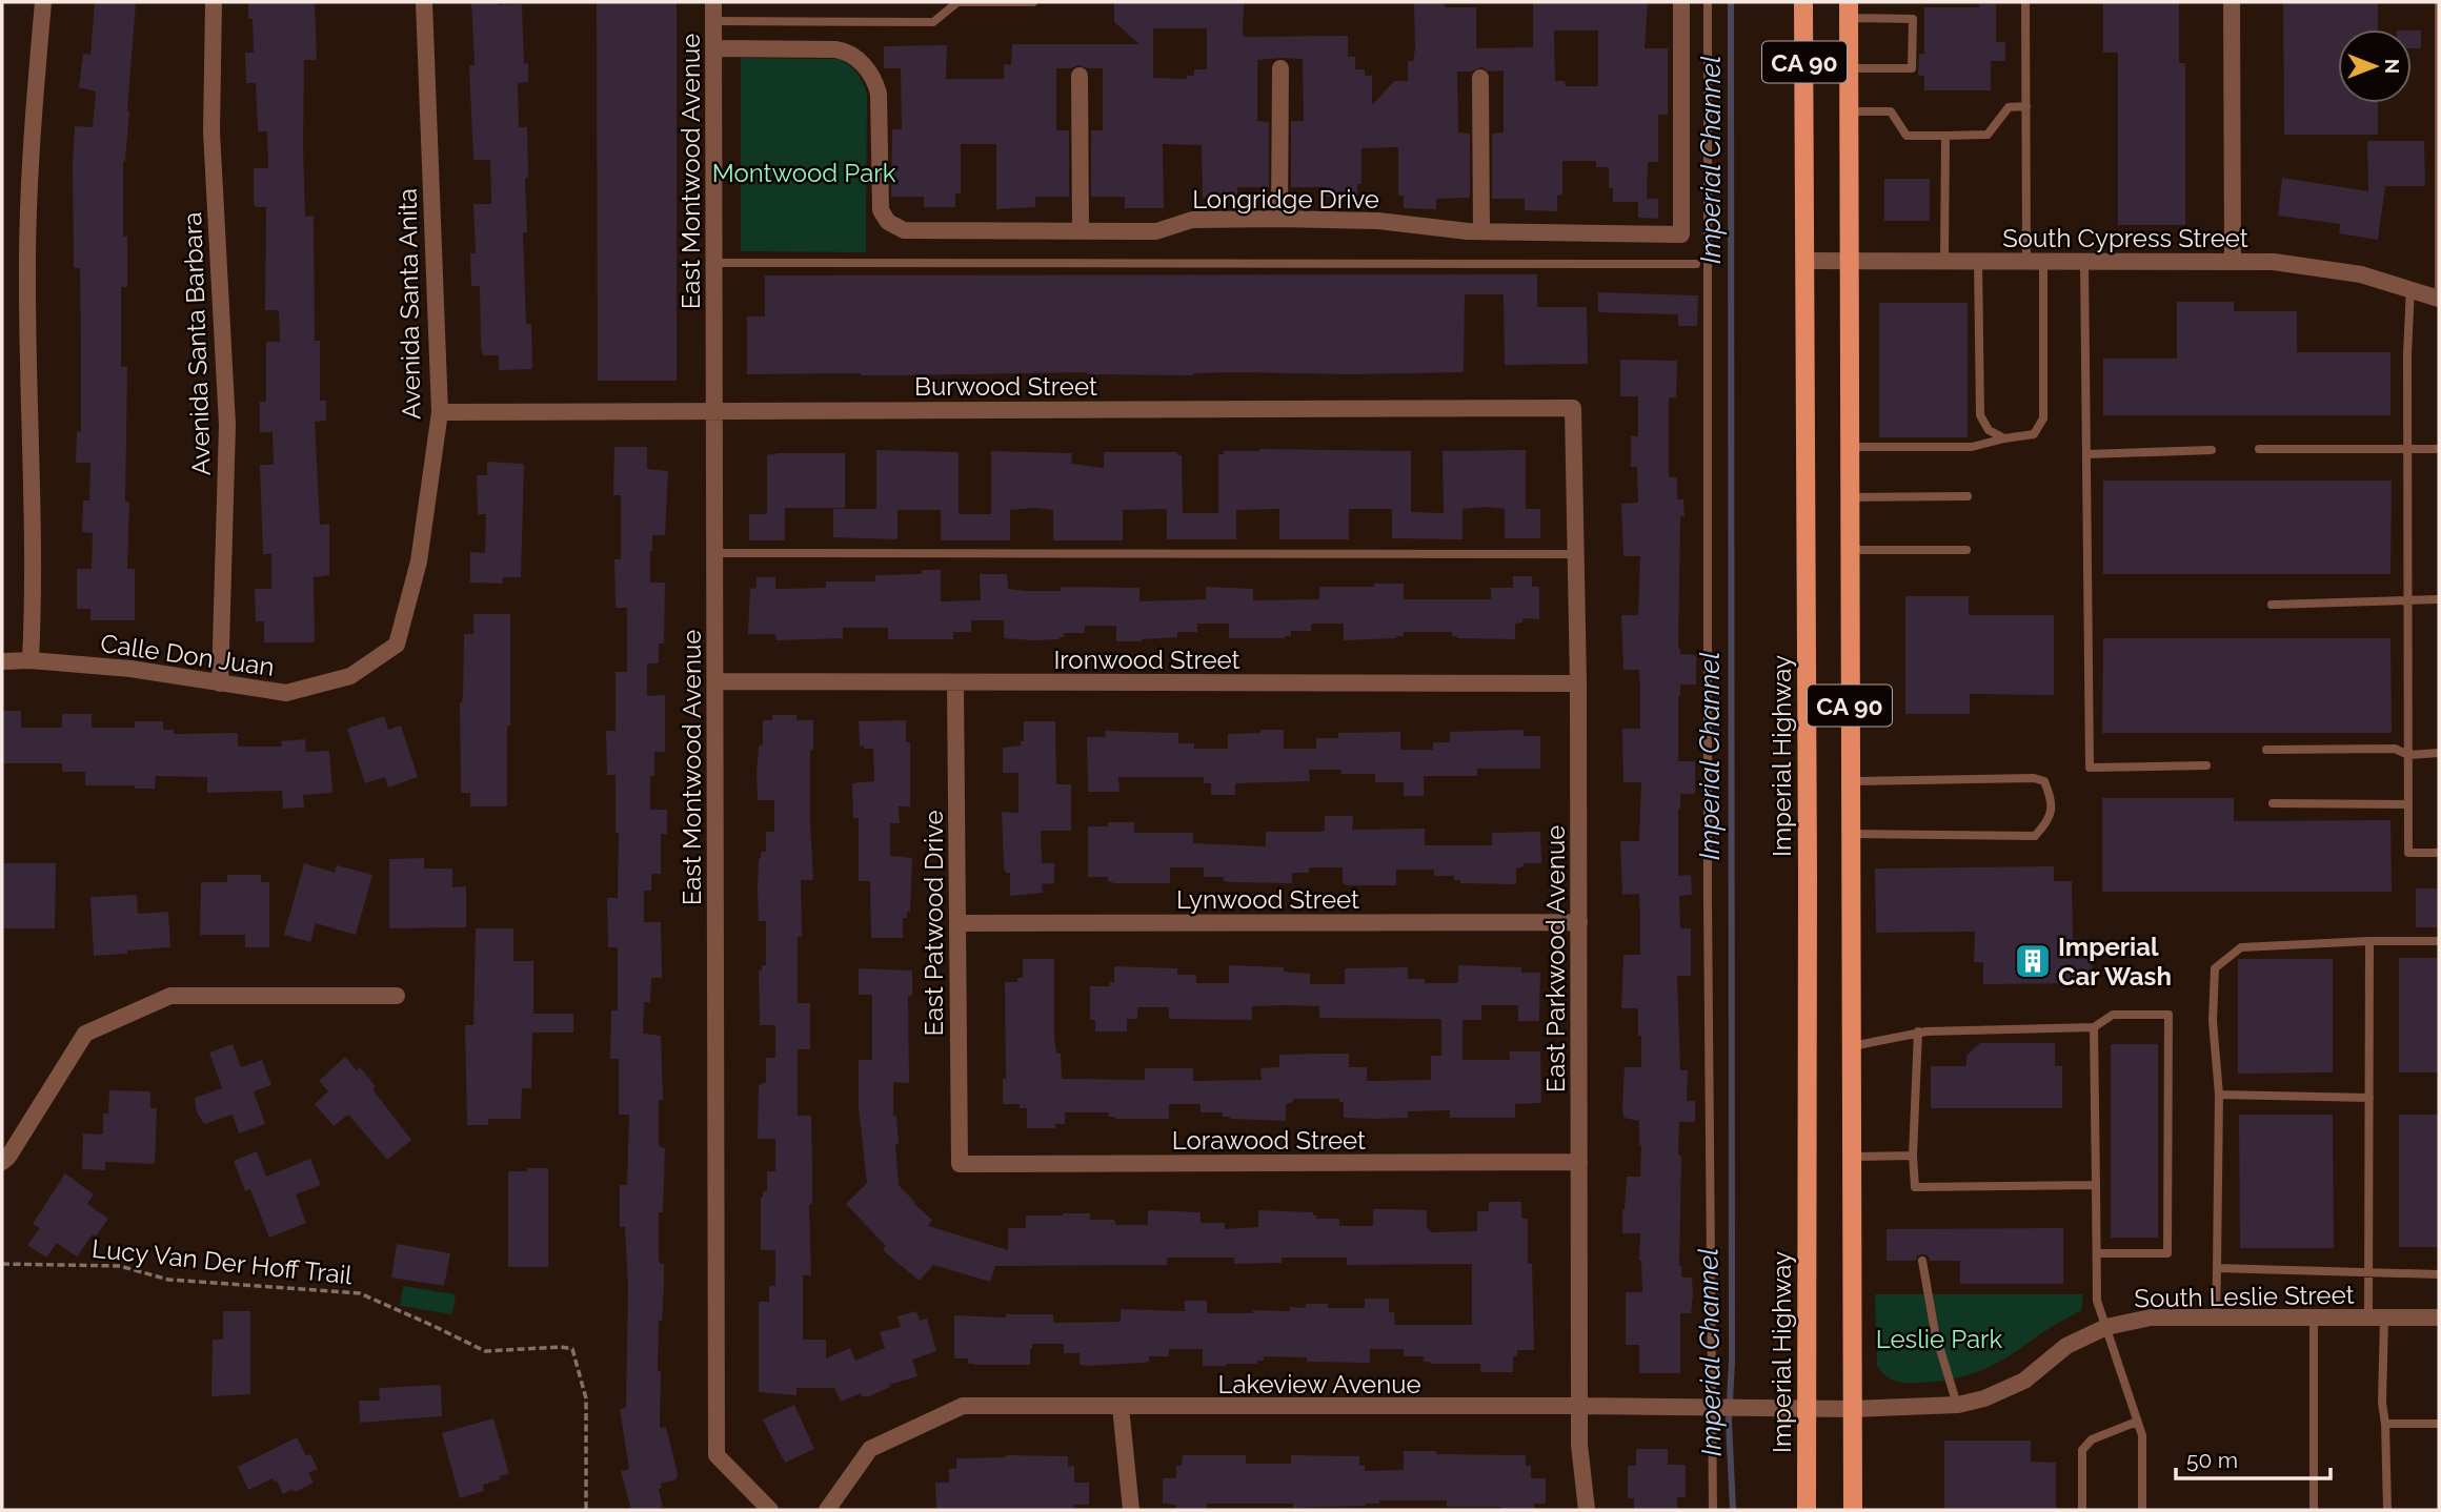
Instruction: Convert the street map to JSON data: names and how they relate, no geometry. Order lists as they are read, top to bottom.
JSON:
{
  "streets": {
    "main road": ["CA 90", "Imperial Highway"],
    "street": [
      "East Montwood Avenue",
      "Longridge Drive",
      "South Cypress Street",
      "Avenida Santa Anita",
      "Avenida Santa Barbara",
      "Burwood Street",
      "Calle Don Juan",
      "Ironwood Street",
      "Lynwood Street",
      "East Patwood Drive",
      "East Parkwood Avenue",
      "Lorawood Street",
      "South Leslie Street",
      "Lakeview Avenue"
    ],
    "path": ["Lucy Van Der Hoff Trail"]
  },
  "crossings": [
    ["CA 90", "South Cypress Street"],
    ["CA 90", "South Leslie Street"],
    ["CA 90", "Lakeview Avenue"],
    ["East Montwood Avenue", "Longridge Drive"],
    ["East Montwood Avenue", "Burwood Street"],
    ["East Montwood Avenue", "Ironwood Street"],
    ["South Cypress Street", "Imperial Highway"],
    ["Avenida Santa Anita", "Burwood Street"],
    ["Avenida Santa Anita", "Calle Don Juan"],
    ["Avenida Santa Barbara", "Calle Don Juan"],
    ["Burwood Street", "East Parkwood Avenue"],
    ["Ironwood Street", "East Patwood Drive"],
    ["Ironwood Street", "East Parkwood Avenue"],
    ["Imperial Highway", "Lakeview Avenue"],
    ["Lynwood Street", "East Patwood Drive"],
    ["Lynwood Street", "East Parkwood Avenue"],
    ["East Patwood Drive", "Lorawood Street"],
    ["East Parkwood Avenue", "Lorawood Street"],
    ["East Parkwood Avenue", "Lakeview Avenue"],
    ["South Leslie Street", "Lakeview Avenue"]
  ],
  "water": ["Imperial Channel"],
  "parks": ["Montwood Park", "Leslie Park"],
  "places": {
    "building": ["Imperial Car Wash"]
  },
  "scale_bar": "50 m",
  "north": "right"
}
